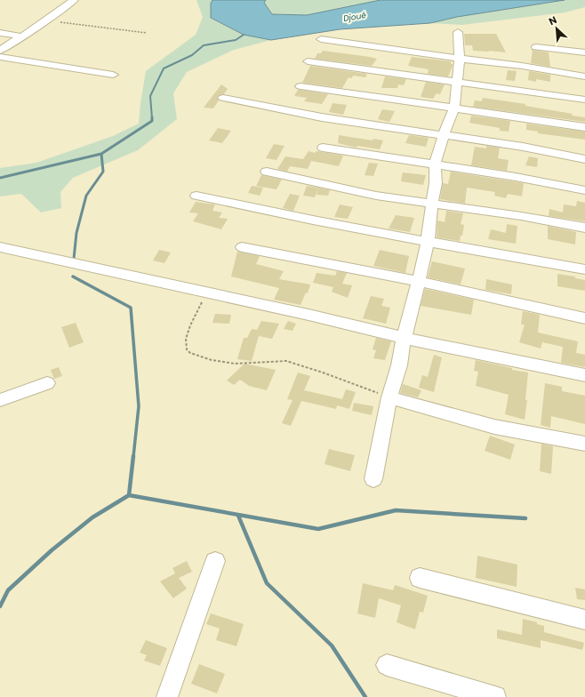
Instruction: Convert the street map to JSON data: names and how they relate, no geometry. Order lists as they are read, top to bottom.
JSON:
{
  "water": ["Djoué"],
  "north": "top left"
}
